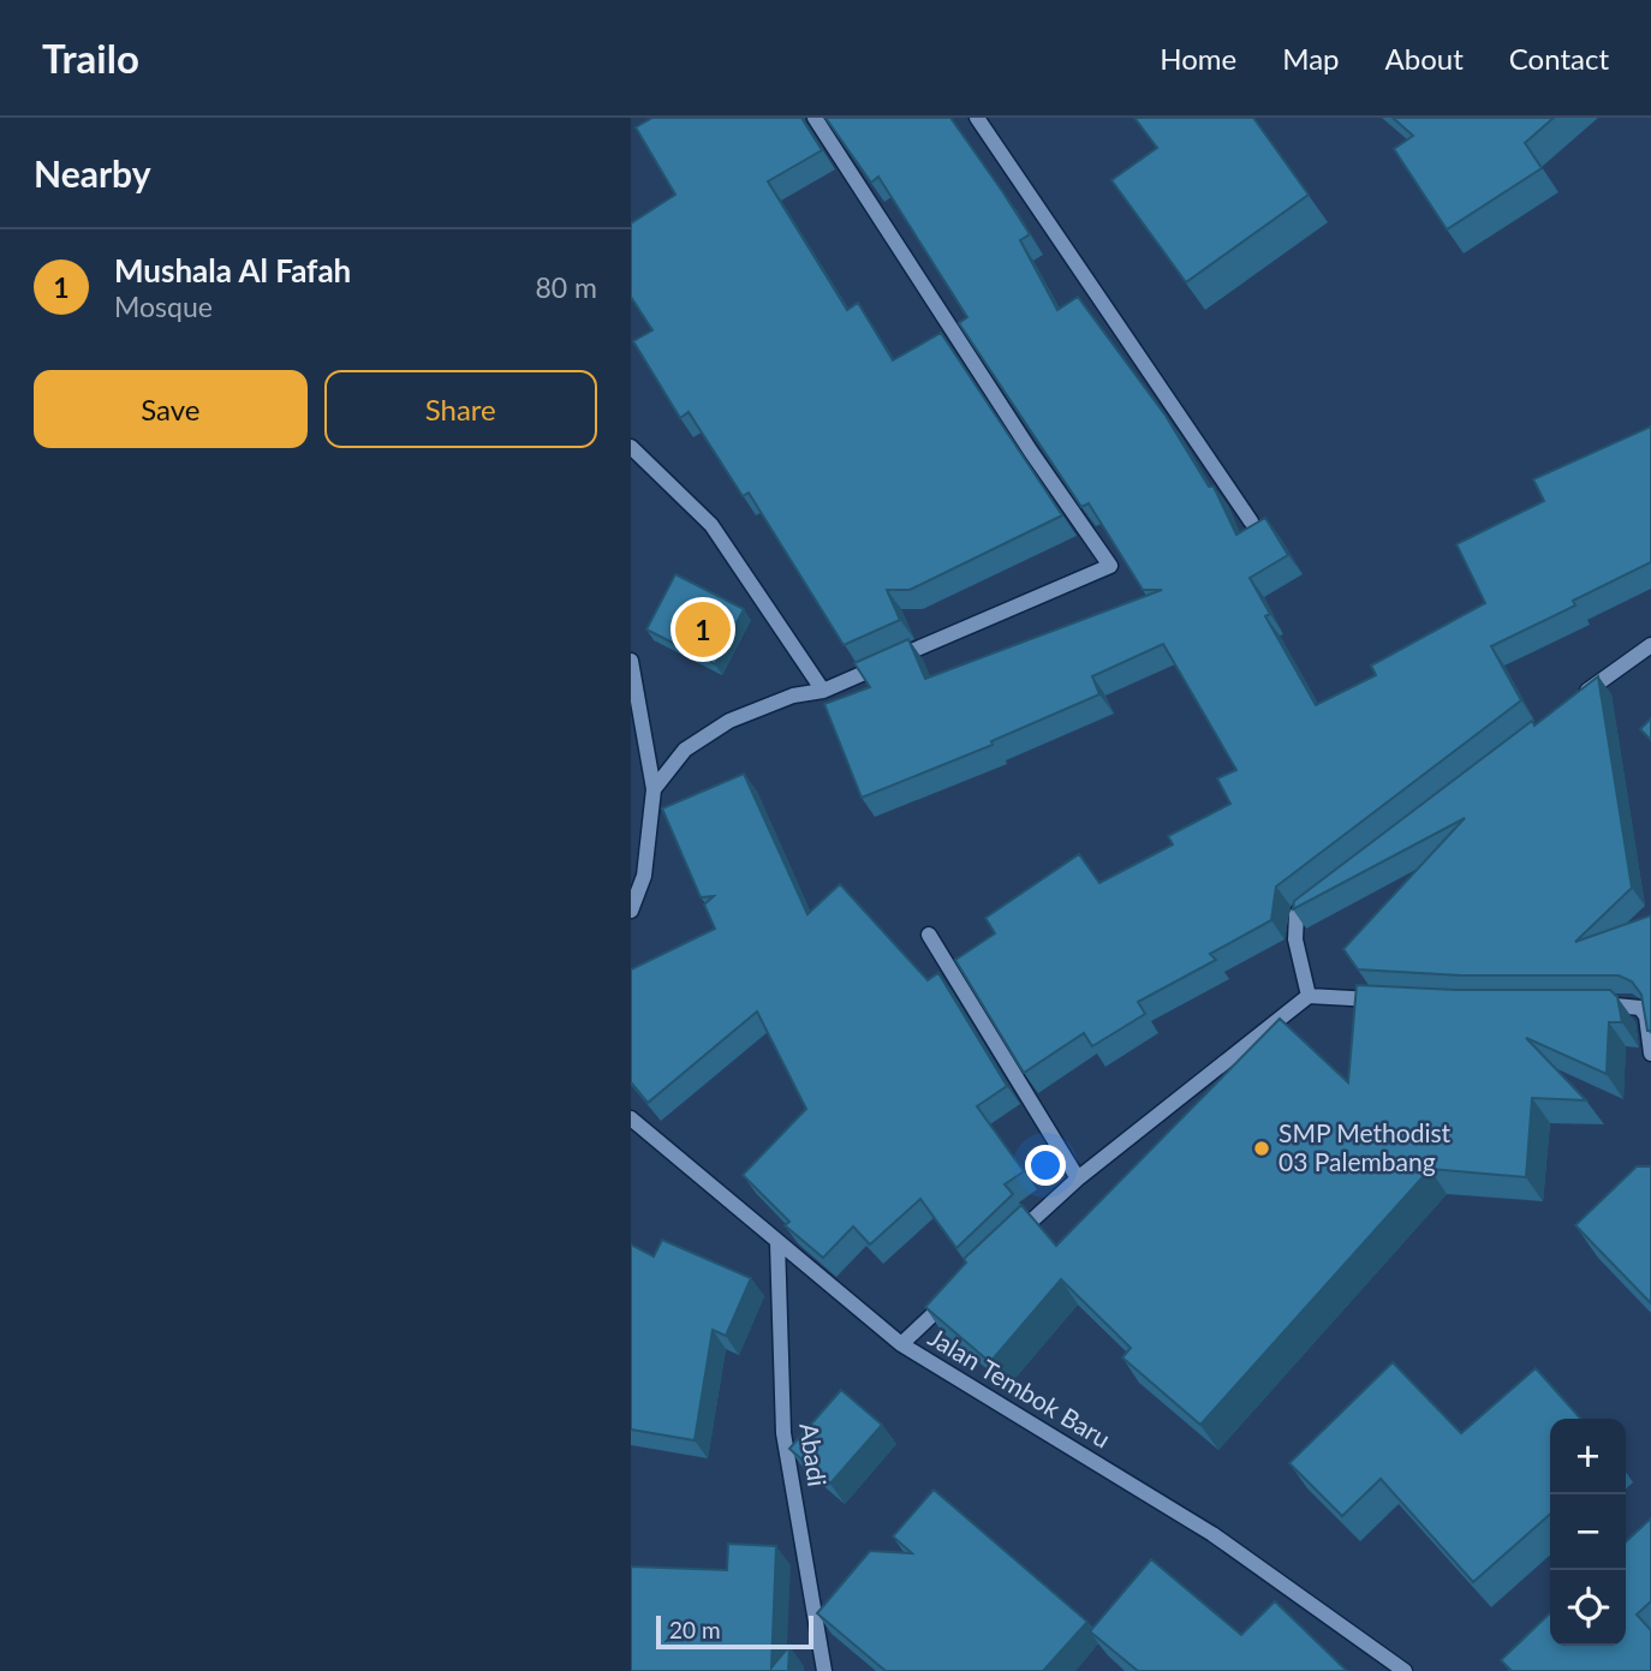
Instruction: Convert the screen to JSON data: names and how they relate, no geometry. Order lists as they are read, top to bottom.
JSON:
{
  "streets": {
    "street": ["Jalan Tembok Baru", "Abadi"]
  },
  "crossings": [
    ["Jalan Tembok Baru", "Abadi"]
  ],
  "places": ["SMP Methodist 03 Palembang"],
  "scale_bar": "20 m",
  "page": {
    "header": "Trailo",
    "nav": [
      "Home",
      "Map",
      "About",
      "Contact"
    ],
    "heading": "Nearby",
    "list": [
      {
        "mark": "1",
        "name": "Mushala Al Fafah",
        "note": "Mosque",
        "value": "80 m"
      }
    ],
    "buttons": ["Save", "Share"],
    "pins": "1",
    "map_buttons": ["+", "−"],
    "scale": "20 m"
  }
}
